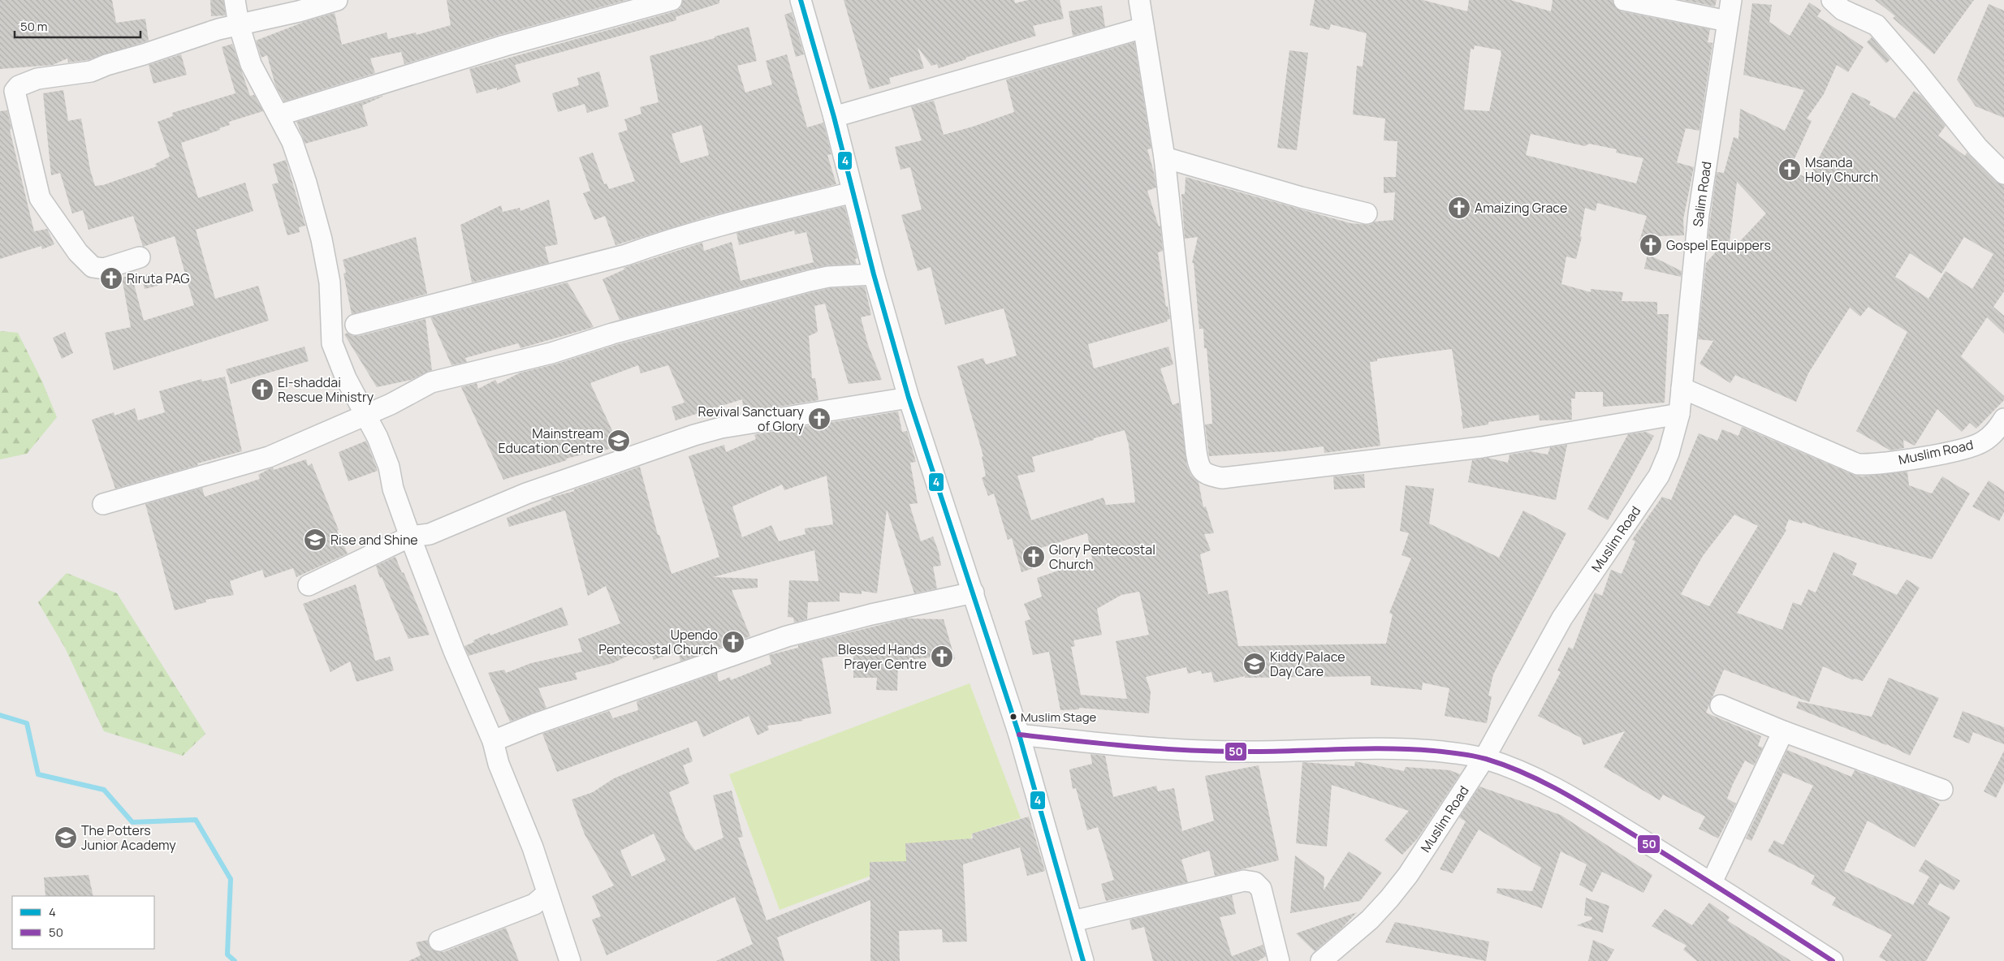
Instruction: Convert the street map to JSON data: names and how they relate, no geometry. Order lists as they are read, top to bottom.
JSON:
{
  "streets": {
    "street": ["Salim Road", "Muslim Road"]
  },
  "crossings": [
    ["Salim Road", "Muslim Road"]
  ],
  "places": {
    "church": [
      "Msanda Holy Church",
      "Amaizing Grace",
      "Gospel Equippers",
      "Riruta PAG",
      "El-shaddai Rescue Ministry",
      "Revival Sanctuary of Glory",
      "Glory Pentecostal Church",
      "Upendo Pentecostal Church",
      "Blessed Hands Prayer Centre"
    ],
    "school or university": [
      "Mainstream Education Centre",
      "Rise and Shine",
      "Kiddy Palace Day Care",
      "The Potters Junior Academy"
    ],
    "other": ["Muslim Stage"]
  },
  "lines": ["transit line 4", "transit line 50"],
  "legend": ["4", "50"],
  "scale_bar": "50 m"
}
